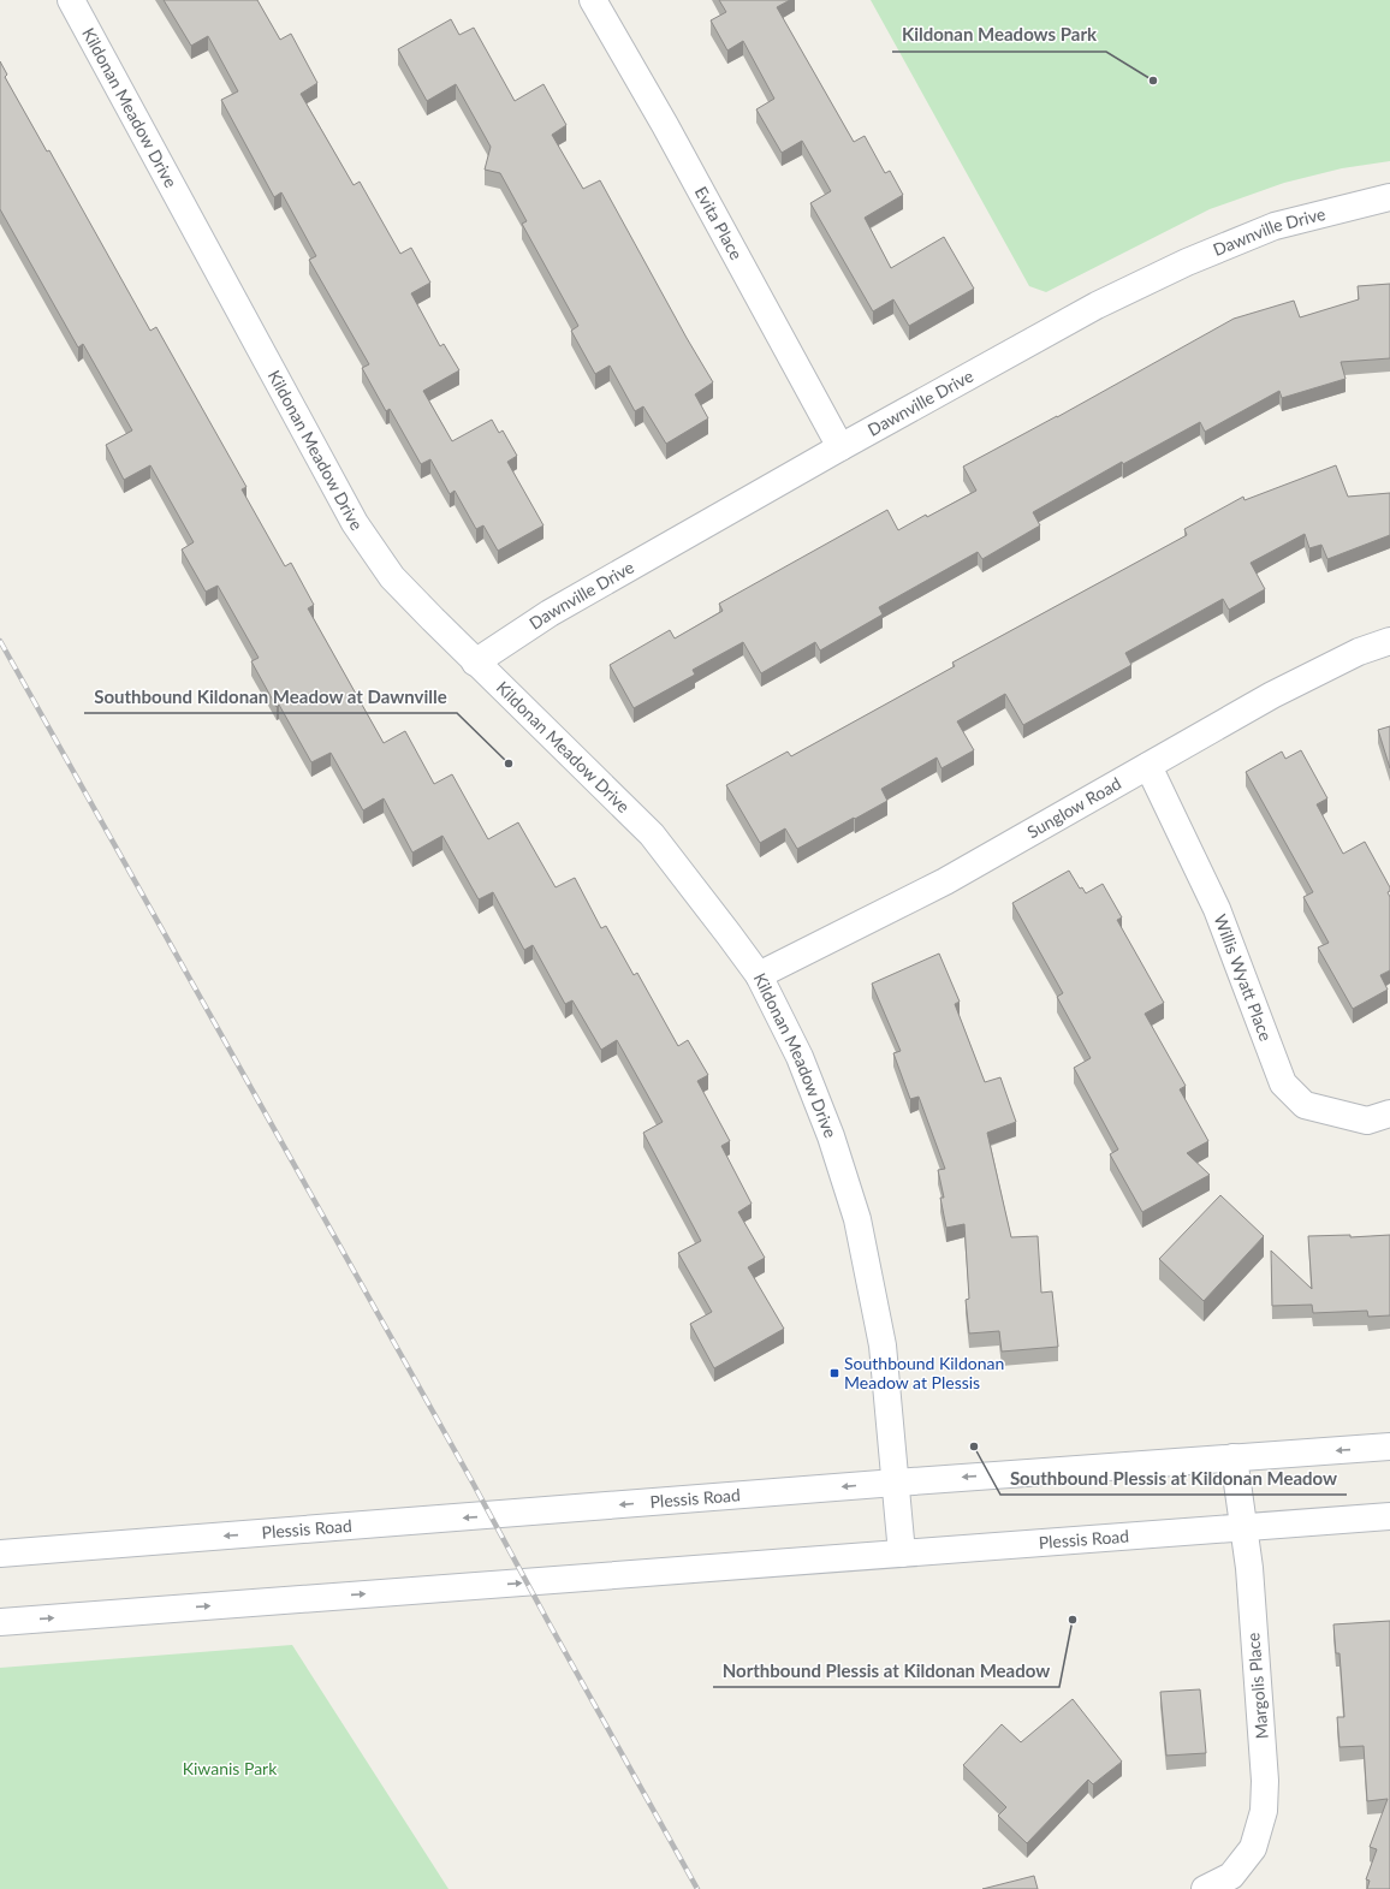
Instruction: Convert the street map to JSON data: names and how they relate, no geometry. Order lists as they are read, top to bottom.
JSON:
{
  "streets": {
    "street": [
      "Kildonan Meadow Drive",
      "Evita Place",
      "Dawnville Drive",
      "Sunglow Road",
      "Willis Wyatt Place",
      "Plessis Road",
      "Margolis Place"
    ]
  },
  "crossings": [
    ["Kildonan Meadow Drive", "Dawnville Drive"],
    ["Kildonan Meadow Drive", "Sunglow Road"],
    ["Kildonan Meadow Drive", "Plessis Road"],
    ["Evita Place", "Dawnville Drive"],
    ["Sunglow Road", "Willis Wyatt Place"],
    ["Plessis Road", "Margolis Place"]
  ],
  "parks": ["Kiwanis Park"],
  "places": {
    "other": [
      "Kildonan Meadows Park",
      "Southbound Kildonan Meadow at Dawnville",
      "Southbound Plessis at Kildonan Meadow",
      "Northbound Plessis at Kildonan Meadow"
    ],
    "transit": ["Southbound Kildonan Meadow at Plessis"]
  }
}
